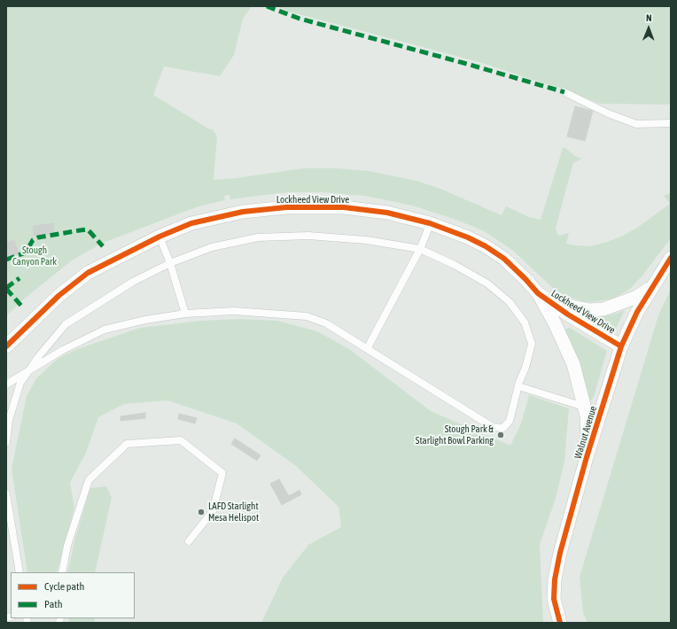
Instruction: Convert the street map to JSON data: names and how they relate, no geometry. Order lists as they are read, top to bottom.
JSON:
{
  "streets": {
    "street": ["Lockheed View Drive", "Walnut Avenue"]
  },
  "crossings": [
    ["Lockheed View Drive", "Walnut Avenue"]
  ],
  "parks": ["Stough Canyon Park"],
  "places": ["Stough Park & Starlight Bowl Parking", "LAFD Starlight Mesa Helispot"],
  "legend": ["Cycle path", "Path"],
  "north": "top"
}
